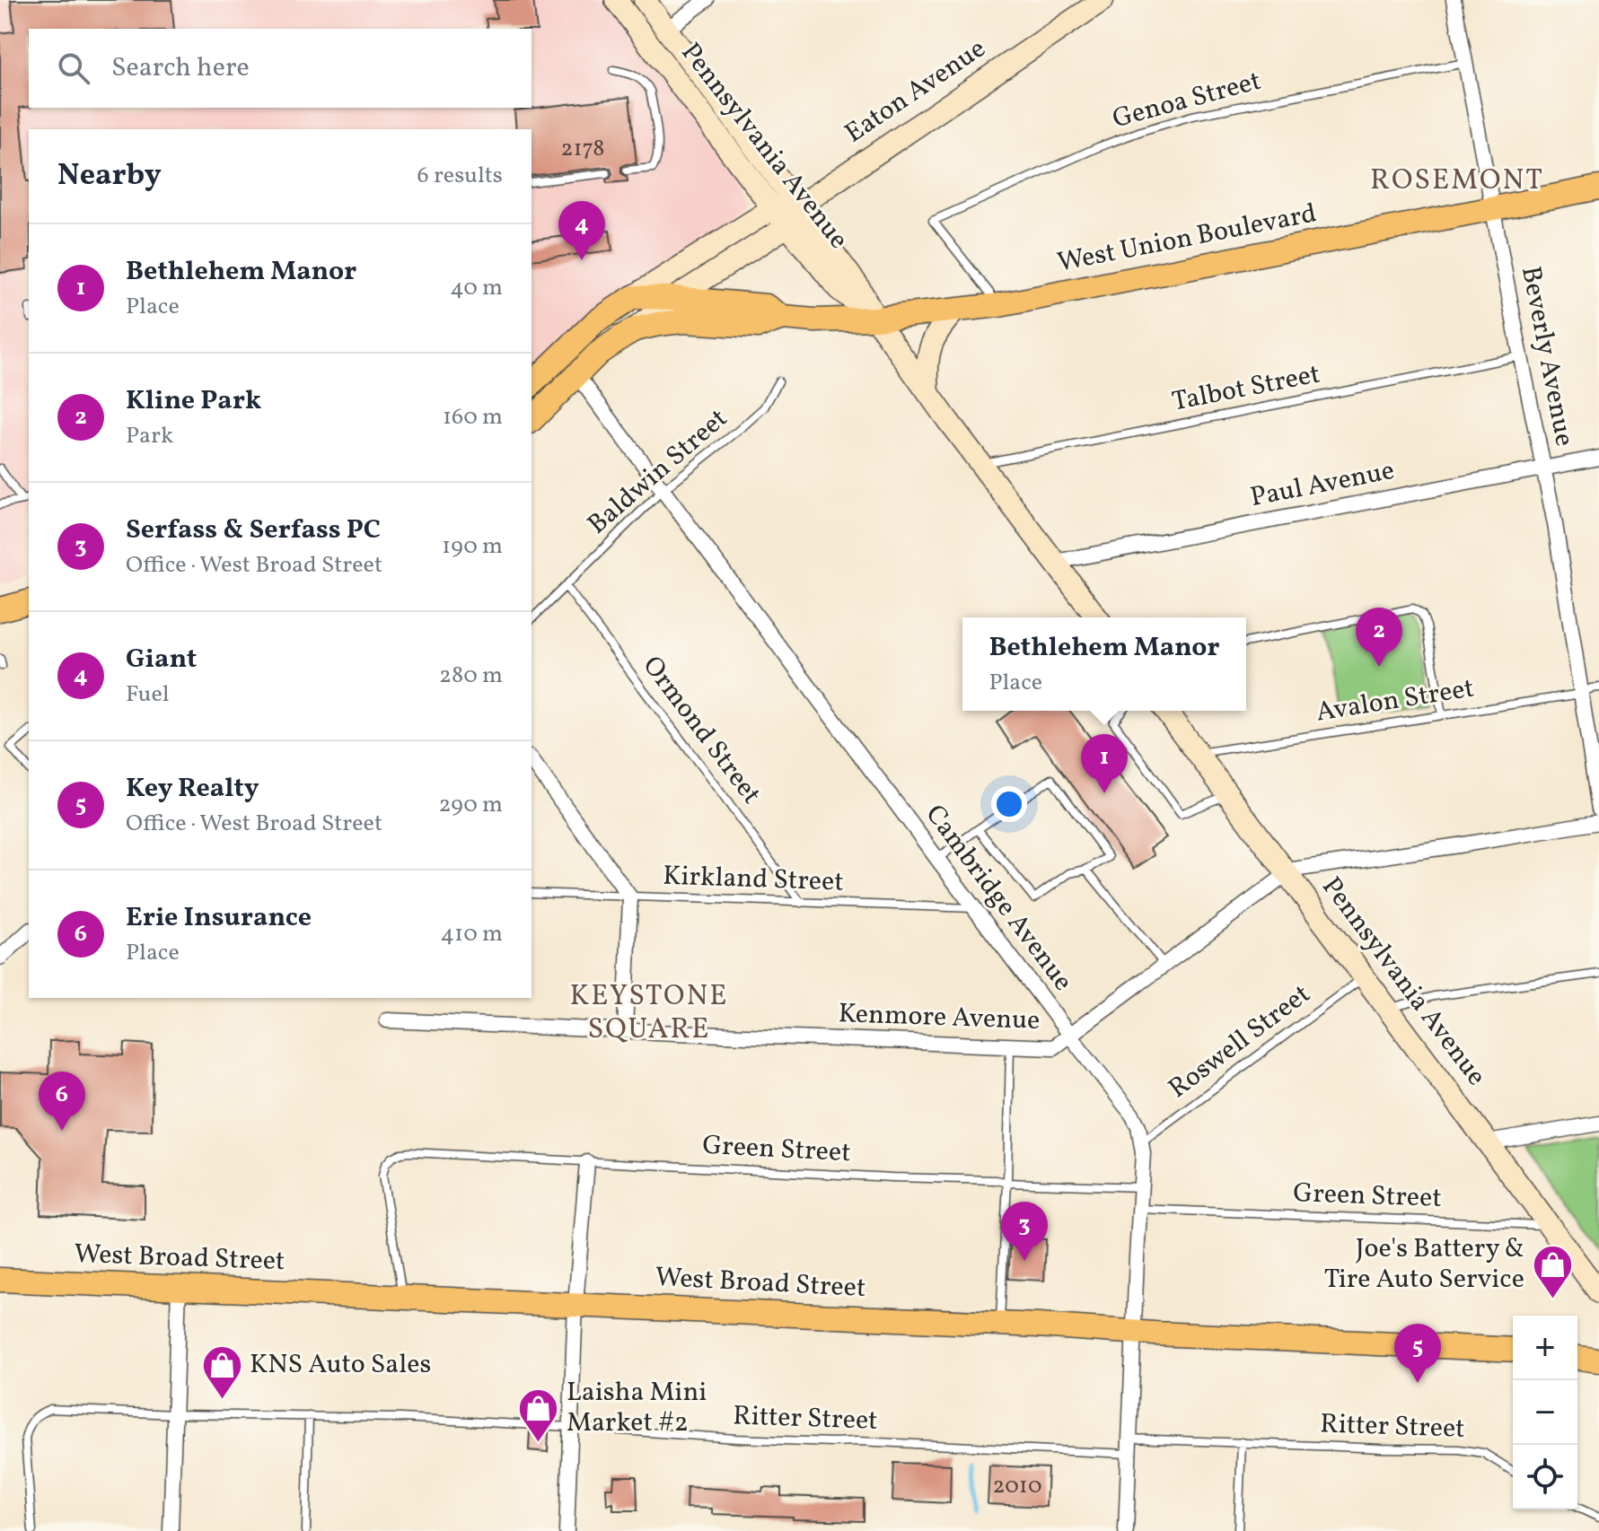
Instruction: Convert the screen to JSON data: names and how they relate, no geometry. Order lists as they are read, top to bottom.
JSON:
{
  "streets": {
    "main road": ["West Union Boulevard", "West Broad Street"],
    "street": [
      "Eaton Avenue",
      "Pennsylvania Avenue",
      "Beverly Avenue",
      "Paul Avenue",
      "Cambridge Avenue",
      "Kenmore Avenue"
    ],
    "lane": [
      "Genoa Street",
      "Talbot Street",
      "Baldwin Street",
      "Avalon Street",
      "Ormond Street",
      "Kirkland Street",
      "Roswell Street",
      "Green Street",
      "Ritter Street"
    ]
  },
  "crossings": [
    ["Eaton Avenue", "Pennsylvania Avenue"],
    ["Eaton Avenue", "West Union Boulevard"],
    ["Genoa Street", "West Union Boulevard"],
    ["Genoa Street", "Beverly Avenue"],
    ["Pennsylvania Avenue", "West Union Boulevard"],
    ["Pennsylvania Avenue", "Talbot Street"],
    ["Pennsylvania Avenue", "Paul Avenue"],
    ["Pennsylvania Avenue", "Avalon Street"],
    ["Pennsylvania Avenue", "Kenmore Avenue"],
    ["Pennsylvania Avenue", "Roswell Street"],
    ["Pennsylvania Avenue", "Green Street"],
    ["West Union Boulevard", "Beverly Avenue"],
    ["West Union Boulevard", "Cambridge Avenue"],
    ["Beverly Avenue", "Talbot Street"],
    ["Beverly Avenue", "Paul Avenue"],
    ["Beverly Avenue", "Avalon Street"],
    ["Baldwin Street", "Ormond Street"],
    ["Baldwin Street", "Cambridge Avenue"],
    ["Ormond Street", "Kirkland Street"],
    ["Kirkland Street", "Cambridge Avenue"],
    ["Cambridge Avenue", "Kenmore Avenue"],
    ["Cambridge Avenue", "Roswell Street"],
    ["Cambridge Avenue", "Green Street"],
    ["Cambridge Avenue", "West Broad Street"],
    ["Cambridge Avenue", "Ritter Street"],
    ["Green Street", "West Broad Street"]
  ],
  "districts": ["ROSEMONT", "KEYSTONE SQUARE"],
  "places": {
    "shop": ["Joe's Battery & Tire Auto Service", "KNS Auto Sales", "Laisha Mini Market #2"]
  },
  "house_numbers": ["2178", "2010"],
  "page": {
    "search": "Search here",
    "heading": ["Nearby", "6 results"],
    "pins": [
      "4",
      "2",
      "1",
      "6",
      "3",
      "5"
    ],
    "list": [
      {
        "mark": "1",
        "name": "Bethlehem Manor",
        "note": "Place",
        "value": "40 m"
      },
      {
        "mark": "2",
        "name": "Kline Park",
        "note": "Park",
        "value": "160 m"
      },
      {
        "mark": "3",
        "name": "Serfass & Serfass PC",
        "note": "Office · West Broad Street",
        "value": "190 m"
      },
      {
        "mark": "4",
        "name": "Giant",
        "note": "Fuel",
        "value": "280 m"
      },
      {
        "mark": "5",
        "name": "Key Realty",
        "note": "Office · West Broad Street",
        "value": "290 m"
      },
      {
        "mark": "6",
        "name": "Erie Insurance",
        "note": "Place",
        "value": "410 m"
      }
    ],
    "popup": ["Bethlehem Manor", "Place"],
    "map_buttons": ["+", "−"]
  }
}
